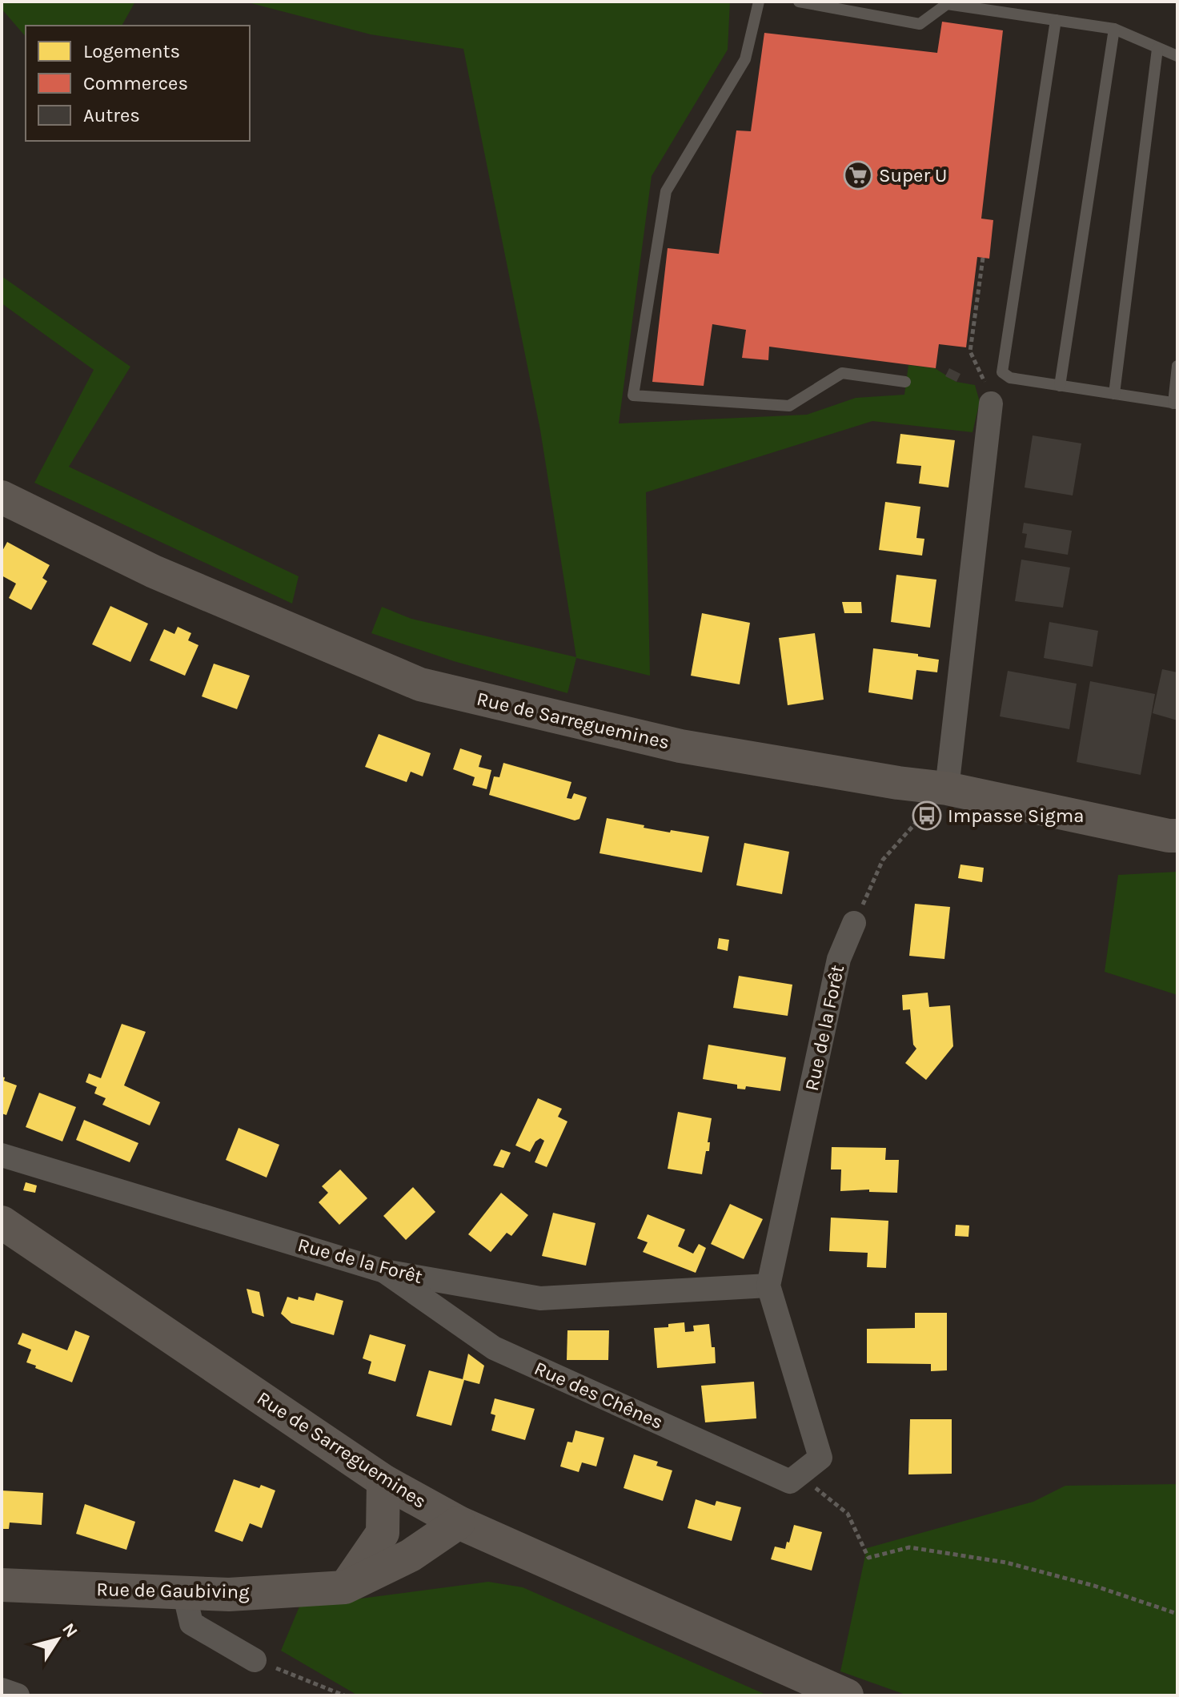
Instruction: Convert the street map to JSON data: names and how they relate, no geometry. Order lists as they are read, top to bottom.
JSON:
{
  "streets": {
    "main road": ["Rue de Sarreguemines", "Rue de Gaubiving"],
    "street": ["Rue de la Forêt", "Rue des Chênes"]
  },
  "crossings": [
    ["Rue de la Forêt", "Rue des Chênes"]
  ],
  "places": {
    "supermarket": ["Super U"],
    "bus stop": ["Impasse Sigma"]
  },
  "legend": ["Logements", "Commerces", "Autres"],
  "north": "top right"
}
